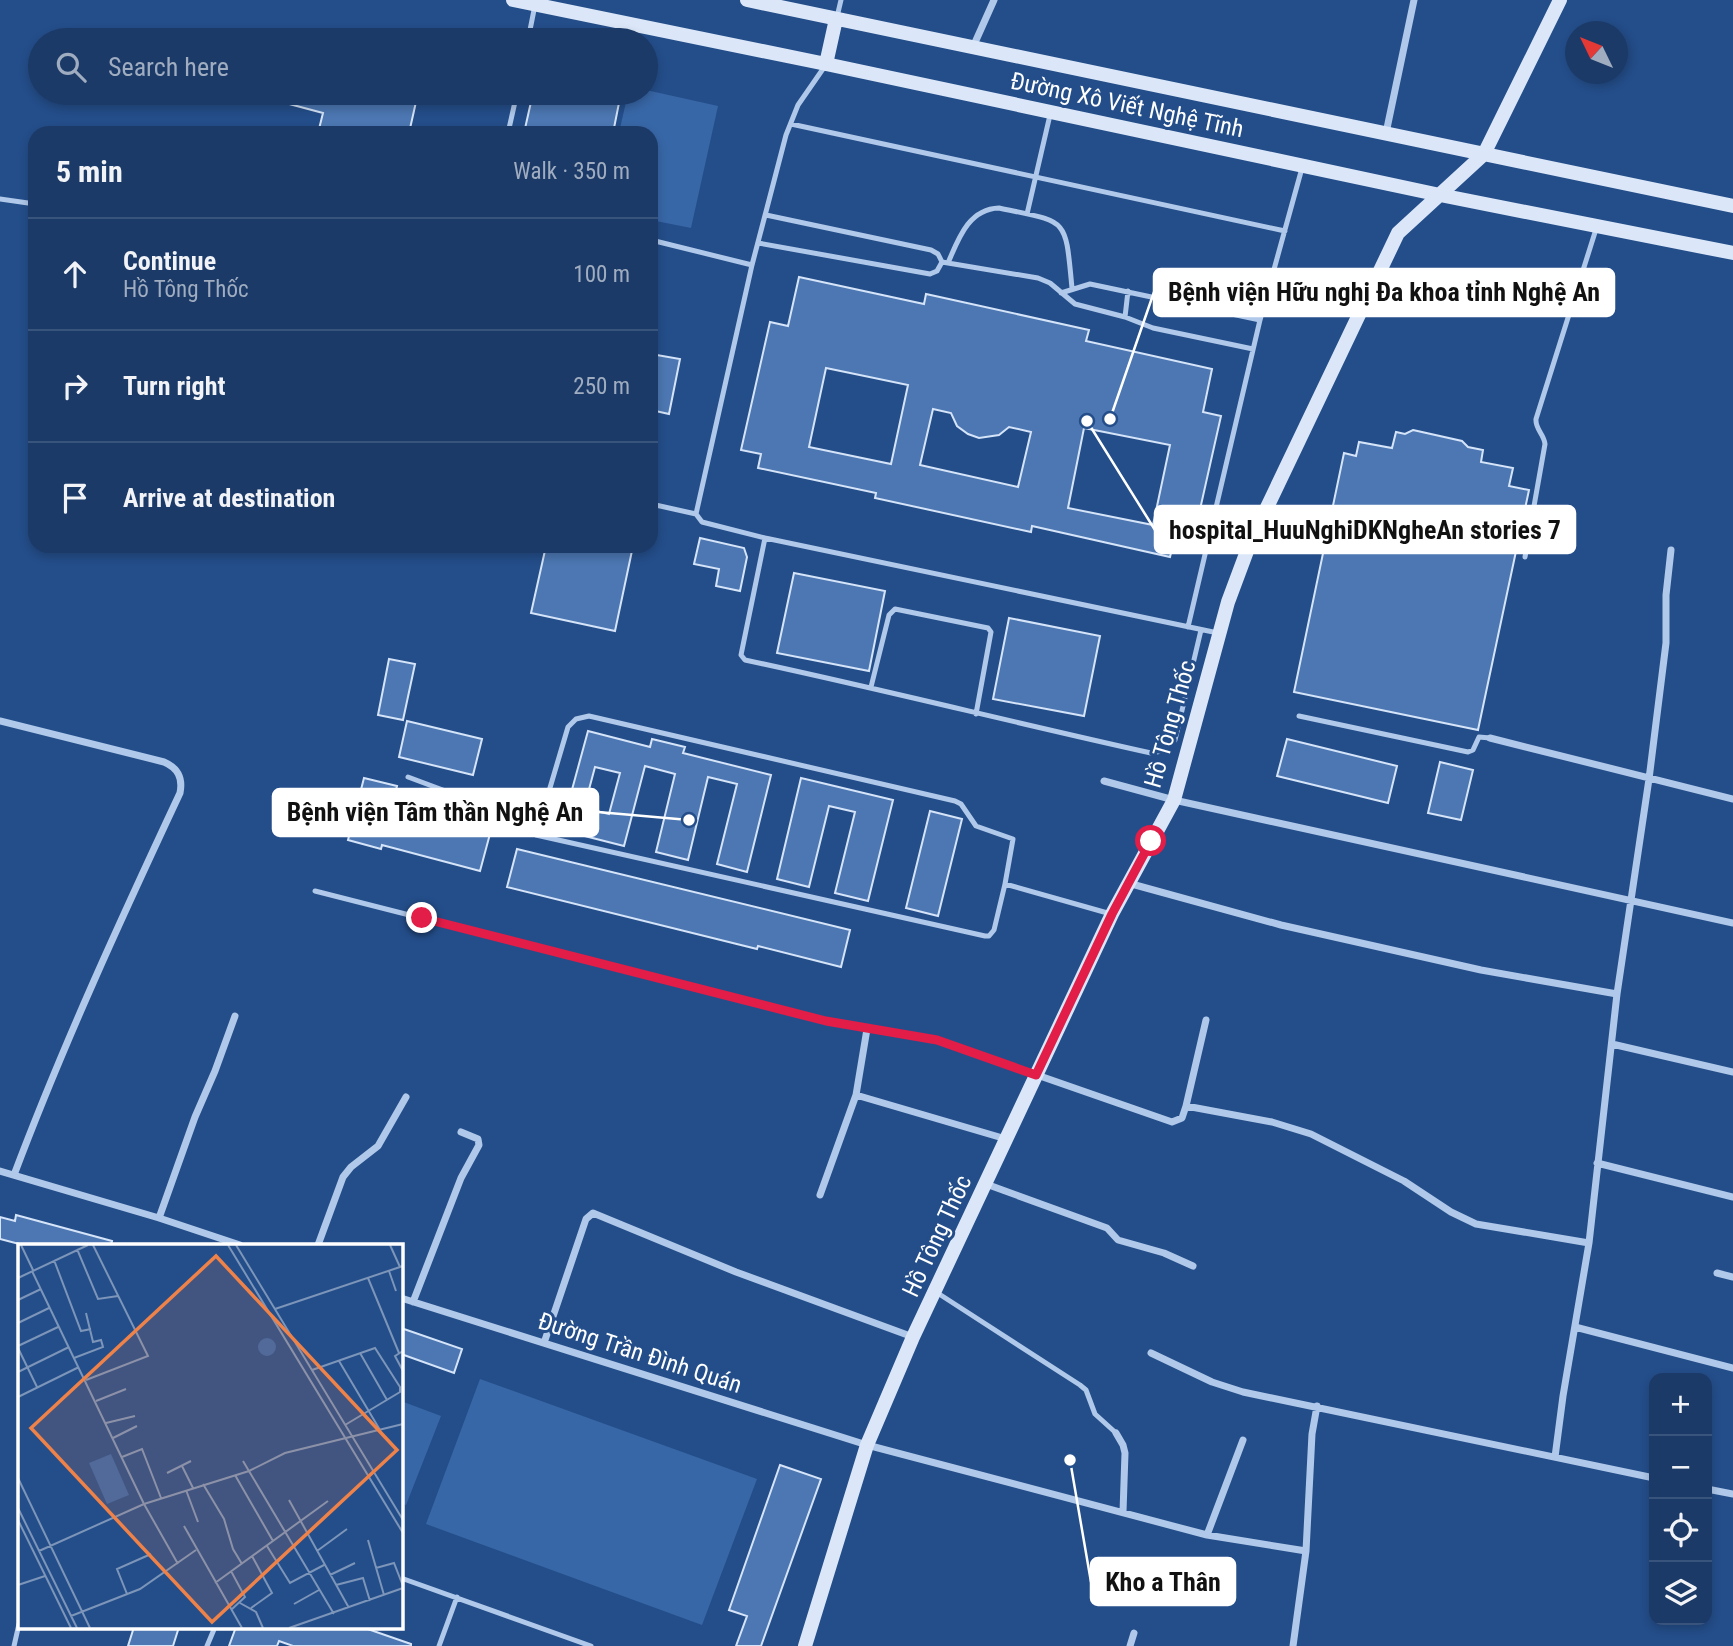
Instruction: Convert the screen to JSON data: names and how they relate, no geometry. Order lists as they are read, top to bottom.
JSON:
{
  "streets": {
    "main road": ["Đường Xô Viết Nghệ Tĩnh", "Hồ Tông Thốc"],
    "street": ["Đường Trần Đình Quán"]
  },
  "crossings": [
    ["Đường Xô Viết Nghệ Tĩnh", "Hồ Tông Thốc"],
    ["Hồ Tông Thốc", "Đường Trần Đình Quán"]
  ],
  "places": [
    "Bệnh viện Hữu nghị Đa khoa tỉnh Nghệ An",
    "hospital_HuuNghiDKNgheAn stories 7",
    "Bệnh viện Tâm thần Nghệ An",
    "Kho a Thân"
  ],
  "north": "top left",
  "page": {
    "search": "Search here",
    "heading": ["5 min", "Walk · 350 m"],
    "list": [
      ["Continue", "Hồ Tông Thốc", "100 m"],
      ["Turn right", "250 m"],
      "Arrive at destination"
    ],
    "map_buttons": ["+", "−"]
  }
}
